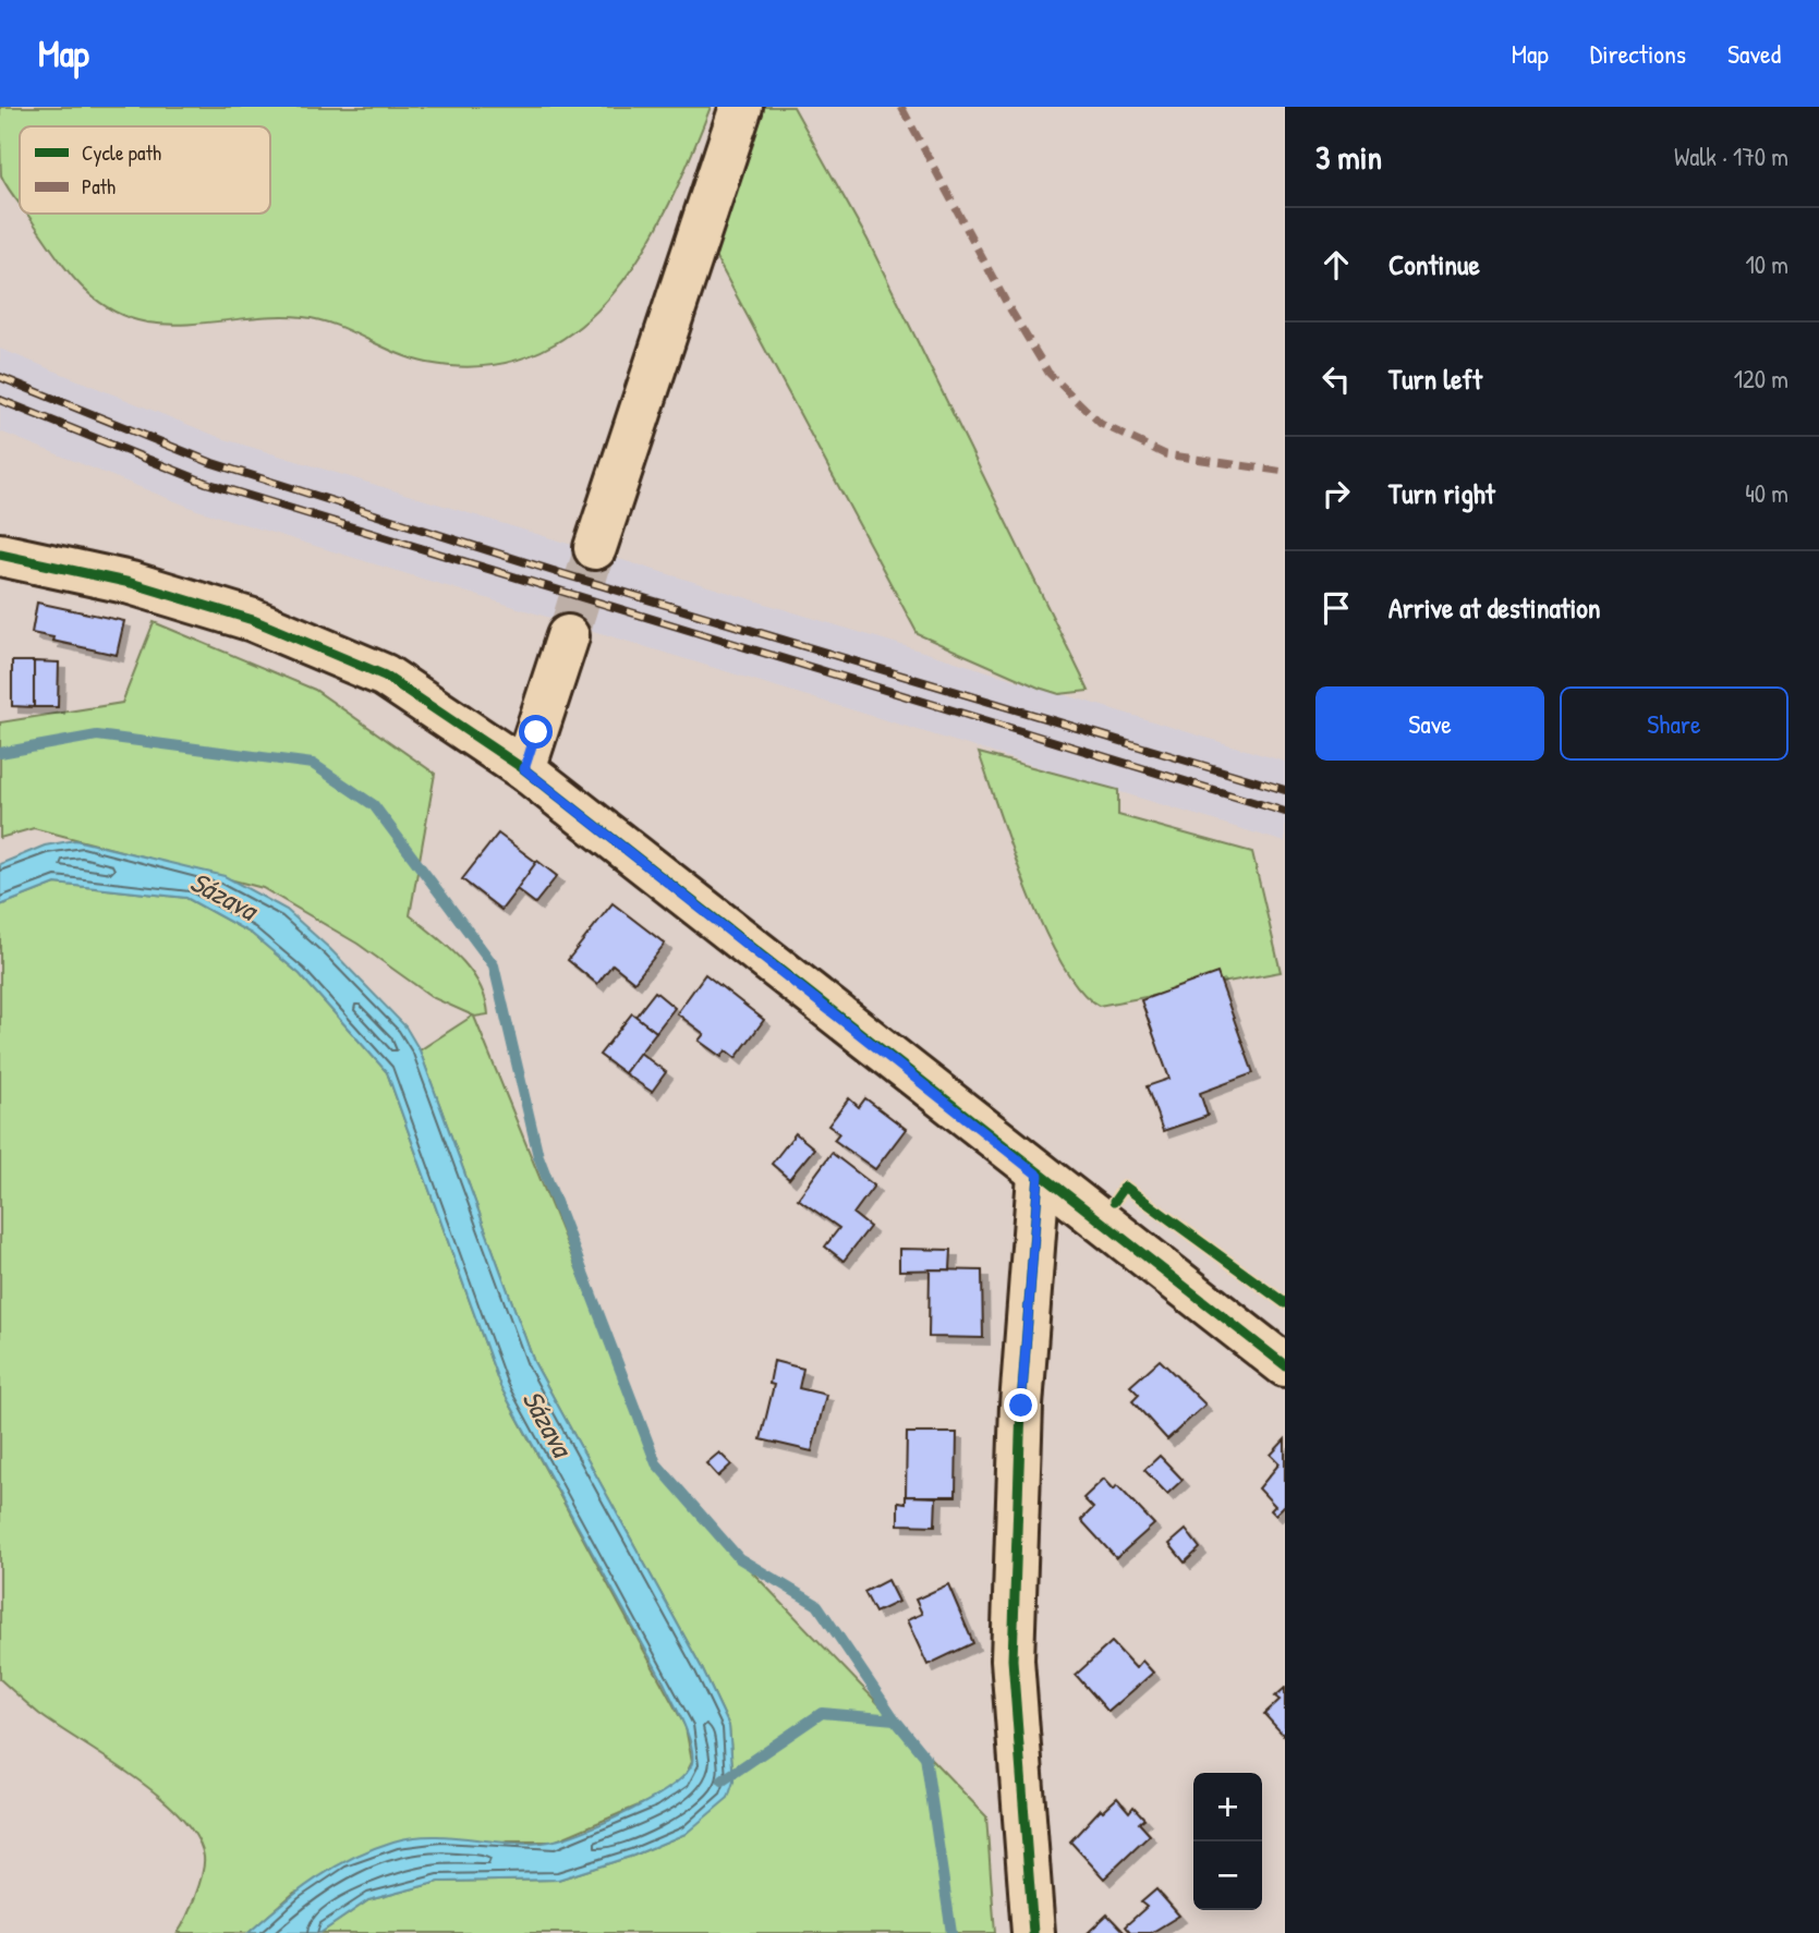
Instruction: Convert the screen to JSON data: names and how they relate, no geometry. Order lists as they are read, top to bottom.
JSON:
{
  "water": ["Sázava"],
  "legend": ["Cycle path", "Path"],
  "page": {
    "header": "Map",
    "nav": ["Map", "Directions", "Saved"],
    "heading": ["3 min", "Walk · 170 m"],
    "list": [
      ["Continue", "10 m"],
      ["Turn left", "120 m"],
      ["Turn right", "40 m"],
      "Arrive at destination"
    ],
    "buttons": ["Save", "Share"],
    "map_buttons": ["+", "−"]
  }
}
